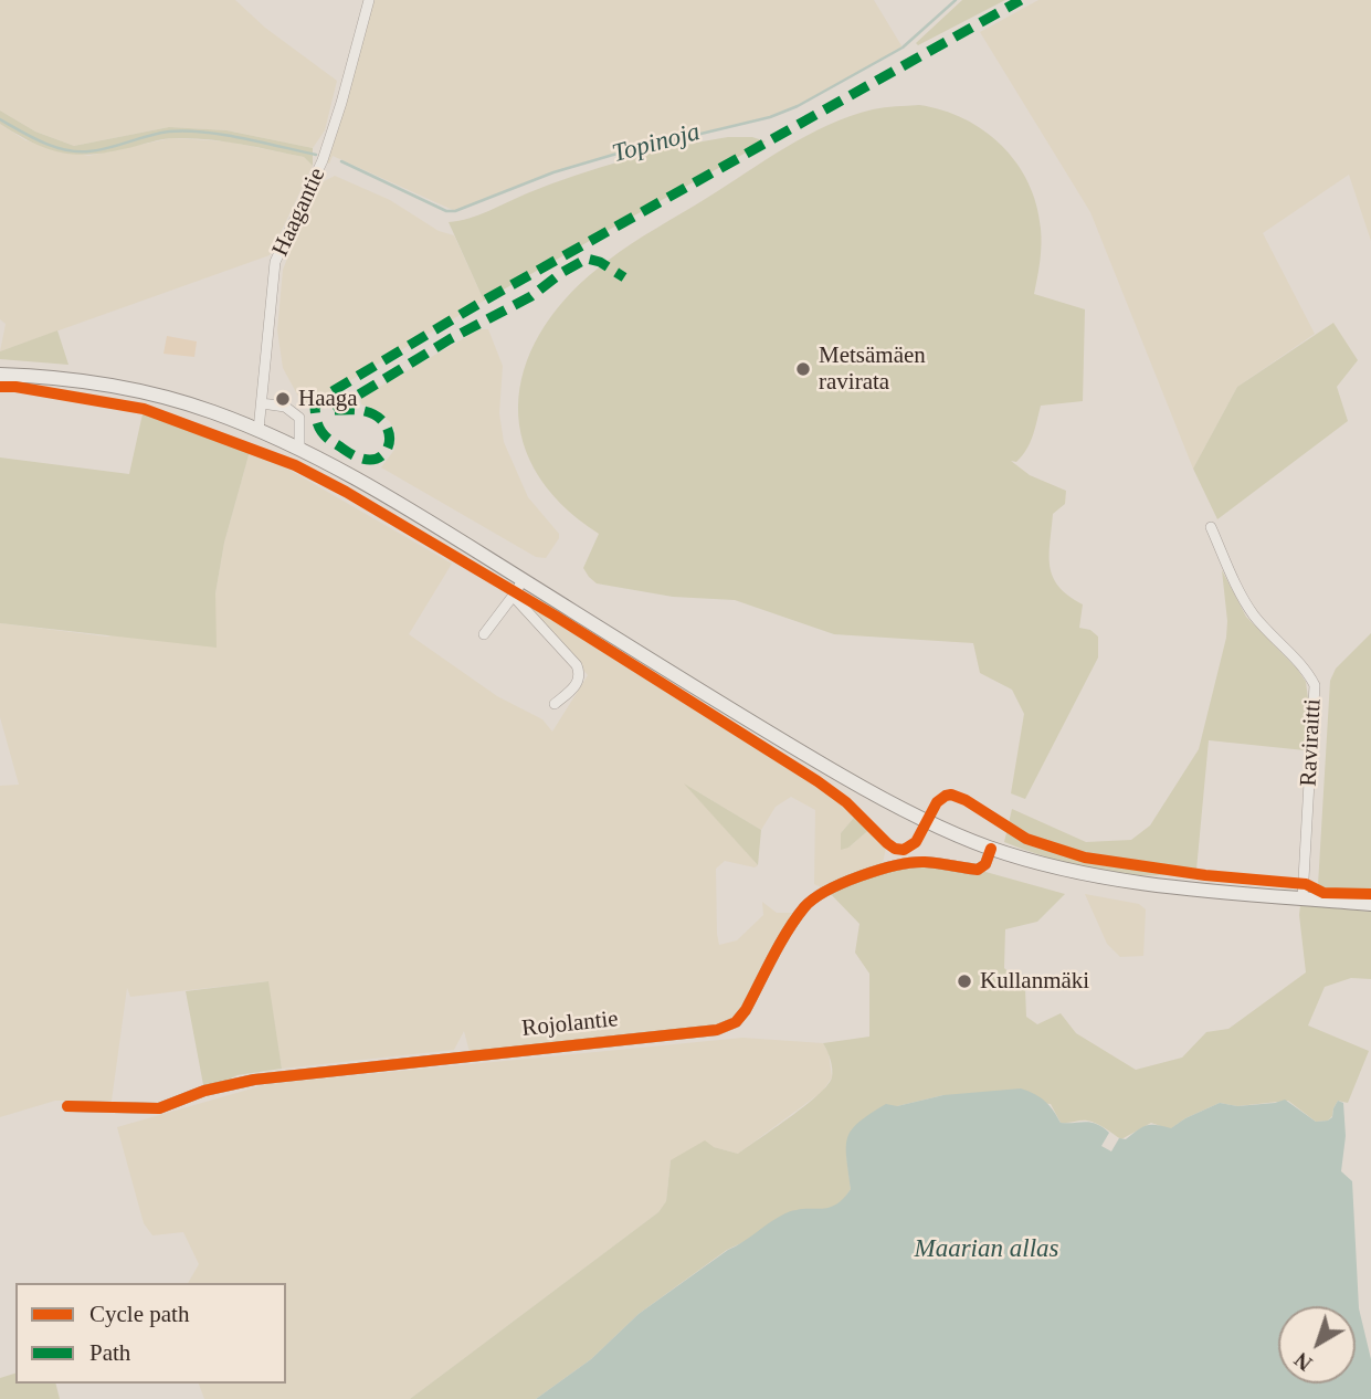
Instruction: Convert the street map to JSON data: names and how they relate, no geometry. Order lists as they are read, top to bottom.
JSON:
{
  "streets": {
    "street": ["Haagantie", "Raviraitti", "Rojolantie"]
  },
  "water": ["Topinoja", "Maarian allas"],
  "places": ["Metsämäen ravirata", "Haaga", "Kullanmäki"],
  "legend": ["Cycle path", "Path"],
  "north": "bottom left"
}
